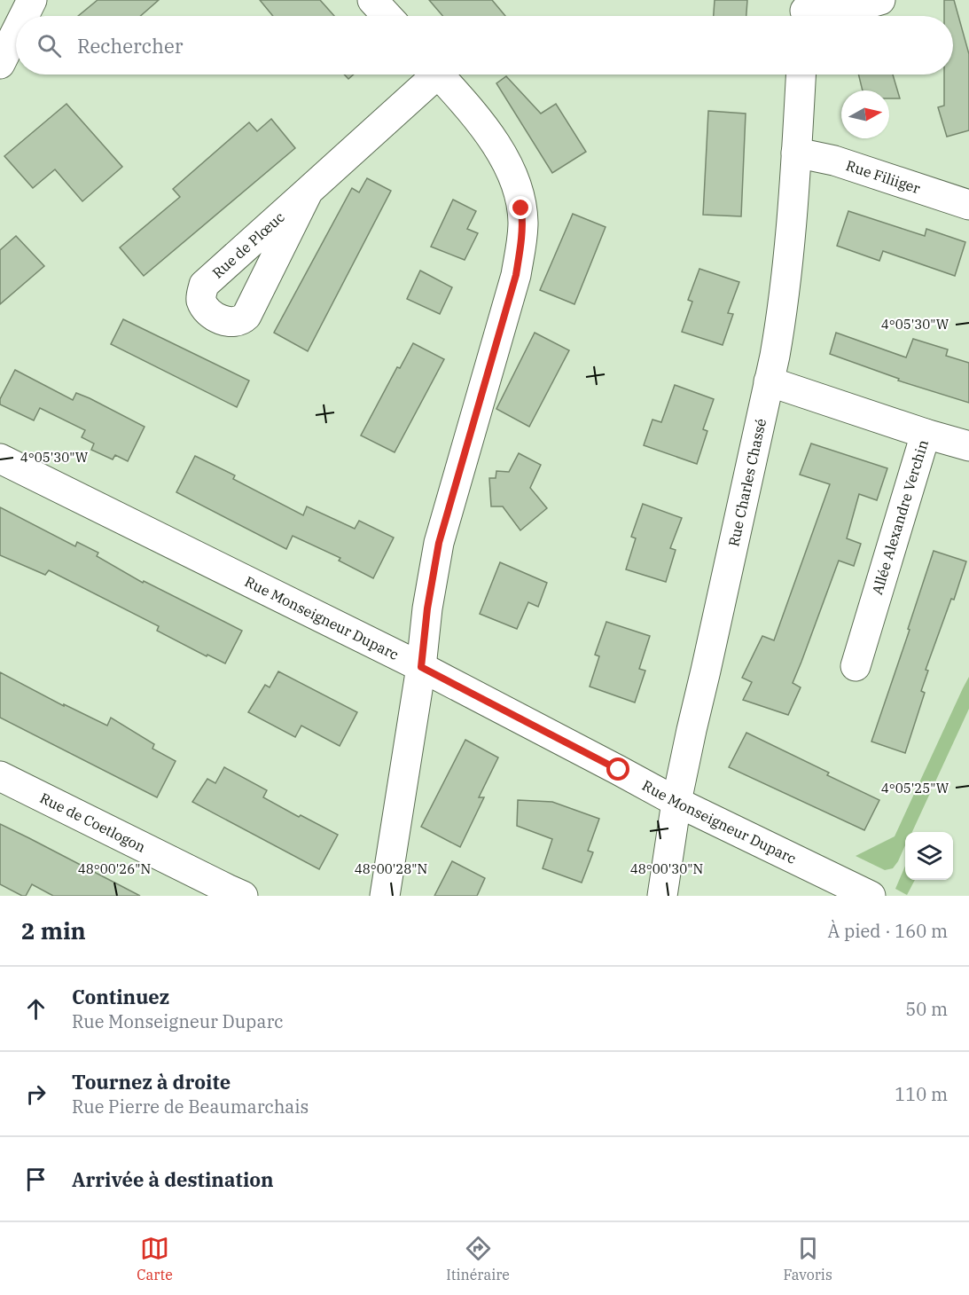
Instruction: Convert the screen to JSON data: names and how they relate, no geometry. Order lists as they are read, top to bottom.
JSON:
{
  "streets": {
    "street": [
      "Rue Filiiger",
      "Rue Charles Chassé",
      "Allée Alexandre Verchin",
      "Rue Monseigneur Duparc",
      "Rue de Coetlogon"
    ]
  },
  "crossings": [
    ["Rue Filiiger", "Rue Charles Chassé"],
    ["Rue Charles Chassé", "Allée Alexandre Verchin"],
    ["Rue Charles Chassé", "Rue Monseigneur Duparc"]
  ],
  "north": "right",
  "page": {
    "search": "Rechercher",
    "heading": ["2 min", "À pied · 160 m"],
    "list": [
      ["Continuez", "Rue Monseigneur Duparc", "50 m"],
      ["Tournez à droite", "Rue Pierre de Beaumarchais", "110 m"],
      "Arrivée à destination"
    ],
    "nav": ["Carte", "Itinéraire", "Favoris"]
  },
  "coordinates": [
    "4°05'30\"W",
    "4°05'25\"W",
    "48°00'26\"N",
    "48°00'28\"N",
    "48°00'30\"N"
  ]
}
